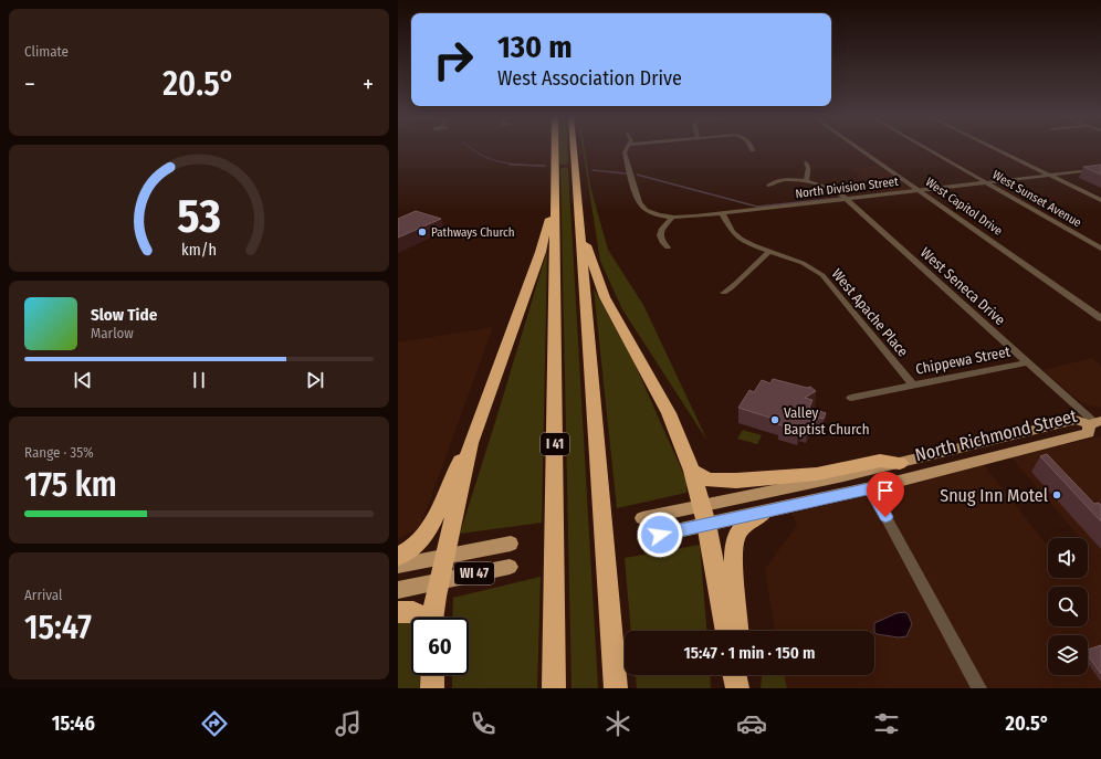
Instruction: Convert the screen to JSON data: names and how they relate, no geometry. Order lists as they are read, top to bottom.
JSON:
{
  "streets": {
    "highway": ["I 41"],
    "main road": ["North Richmond Street", "WI 47"],
    "street": [
      "North Division Street",
      "West Sunset Avenue",
      "West Capitol Drive",
      "West Seneca Drive",
      "West Apache Place",
      "Chippewa Street"
    ]
  },
  "crossings": [
    ["North Division Street", "West Sunset Avenue"],
    ["North Division Street", "West Capitol Drive"],
    ["North Division Street", "West Seneca Drive"],
    ["North Division Street", "West Apache Place"],
    ["West Seneca Drive", "Chippewa Street"],
    ["West Seneca Drive", "North Richmond Street"],
    ["West Apache Place", "Chippewa Street"]
  ],
  "places": ["Pathways Church", "Valley Baptist Church", "Snug Inn Motel"],
  "page": {
    "tile": [
      "Climate",
      ["Range · 35%", "175 km"],
      ["Arrival", "15:47"]
    ],
    "turn": ["130 m", "West Association Drive"],
    "heat": ["−", "20.5°", "+"],
    "song": ["Slow Tide", "Marlow"],
    "limit": "60",
    "trip": "15:47 · 1 min · 150 m",
    "tabs": ["15:46", "20.5°"],
    "gauge": ["53", "km/h"]
  }
}
